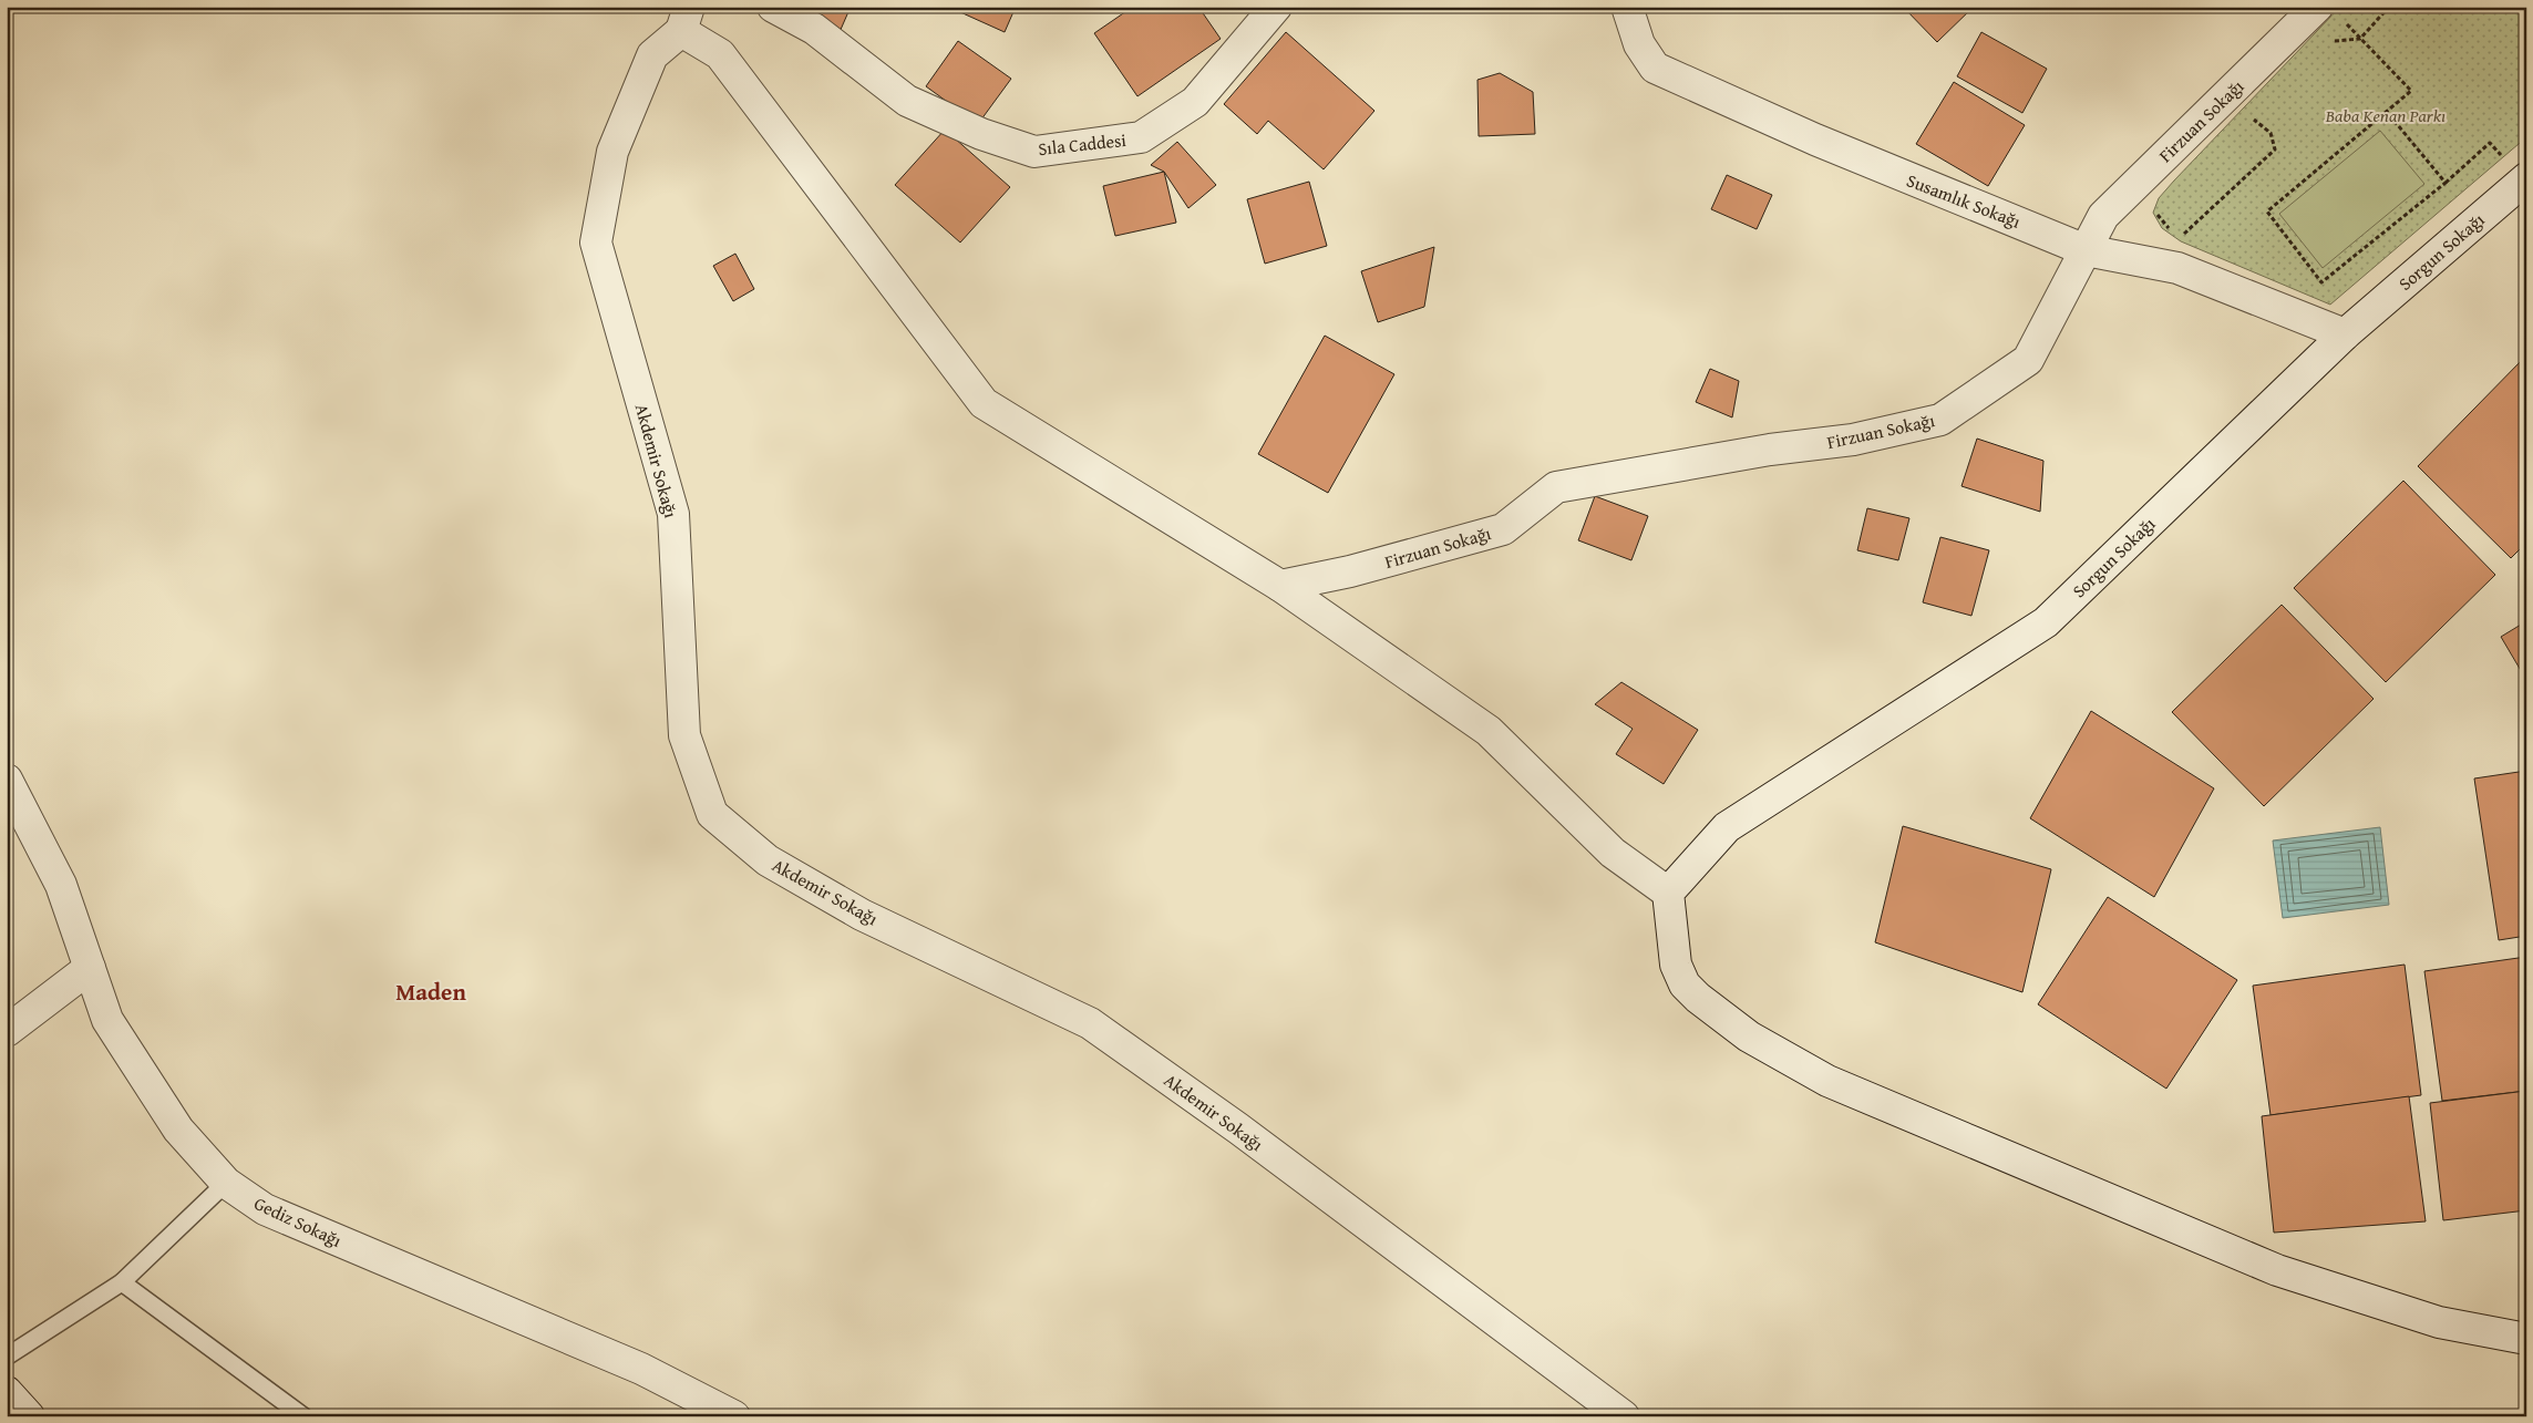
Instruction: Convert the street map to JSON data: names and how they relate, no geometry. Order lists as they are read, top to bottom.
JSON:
{
  "streets": {
    "street": [
      "Firzuan Sokağı",
      "Sıla Caddesi",
      "Susamlık Sokağı",
      "Sorgun Sokağı",
      "Akdemir Sokağı",
      "Gediz Sokağı"
    ]
  },
  "crossings": [
    ["Firzuan Sokağı", "Susamlık Sokağı"],
    ["Susamlık Sokağı", "Sorgun Sokağı"]
  ],
  "districts": ["Maden"],
  "parks": ["Baba Kenan Parkı"]
}
